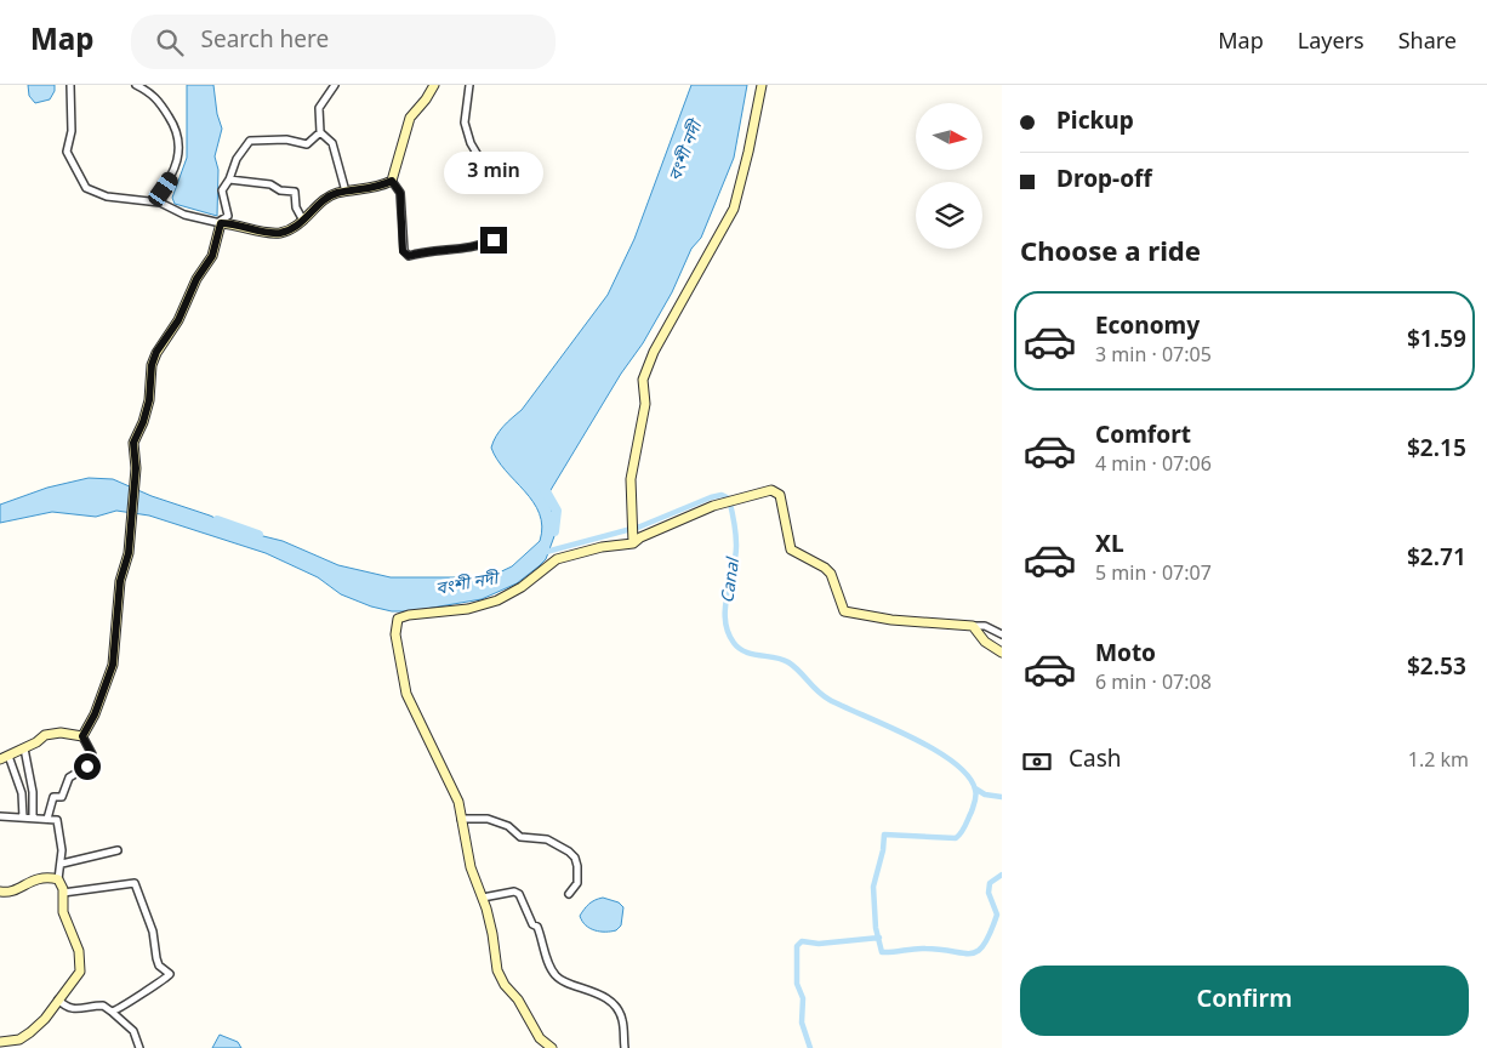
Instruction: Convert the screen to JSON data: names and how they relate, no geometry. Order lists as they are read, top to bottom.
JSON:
{
  "water": ["বংশী নদী", "Canal"],
  "north": "right",
  "page": {
    "header": "Map",
    "search": "Search here",
    "nav": ["Map", "Layers", "Share"],
    "banner": ["Pickup", "Drop-off"],
    "bubble": "3 min",
    "heading": "Choose a ride",
    "list": [
      {
        "name": "Economy",
        "note": "3 min · 07:05",
        "value": "$1.59"
      },
      {
        "name": "Comfort",
        "note": "4 min · 07:06",
        "value": "$2.15"
      },
      {
        "name": "XL",
        "note": "5 min · 07:07",
        "value": "$2.71"
      },
      {
        "name": "Moto",
        "note": "6 min · 07:08",
        "value": "$2.53"
      }
    ],
    "pay": ["Cash", "1.2 km"],
    "buttons": "Confirm"
  }
}
